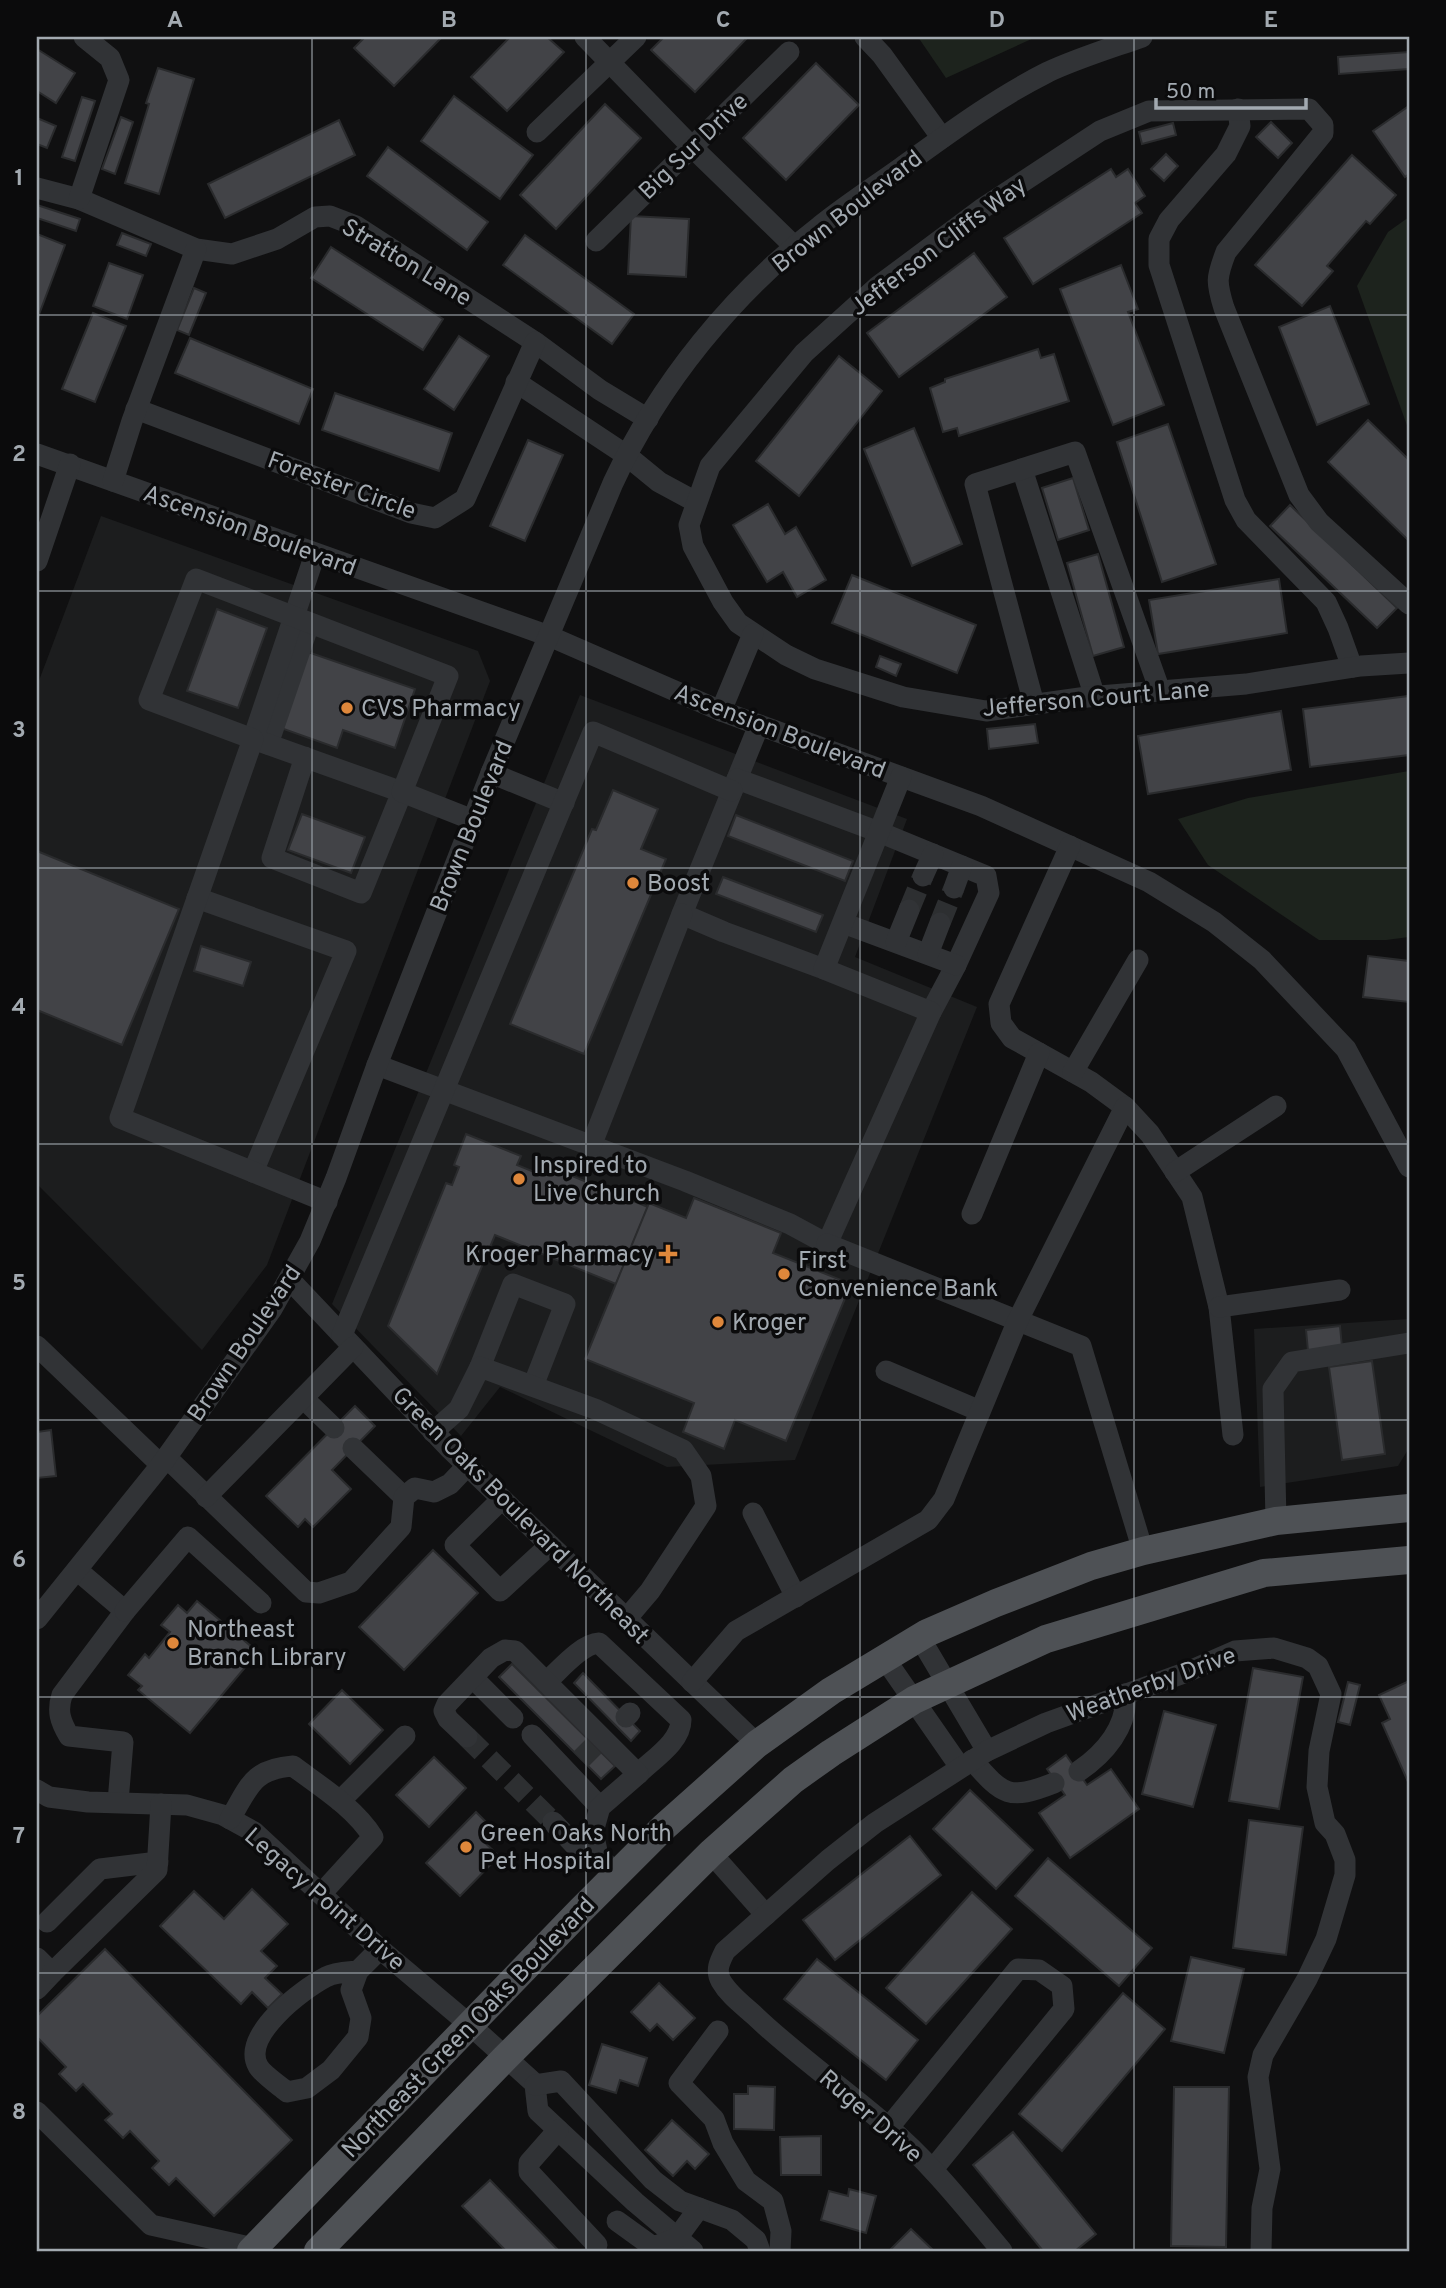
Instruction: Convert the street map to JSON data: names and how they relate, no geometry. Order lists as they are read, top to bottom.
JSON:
{
  "streets": {
    "main road": ["Northeast Green Oaks Boulevard"],
    "street": [
      "Big Sur Drive",
      "Brown Boulevard",
      "Jefferson Cliffs Way",
      "Stratton Lane",
      "Forester Circle",
      "Ascension Boulevard",
      "Jefferson Court Lane",
      "Green Oaks Boulevard Northeast",
      "Weatherby Drive",
      "Legacy Point Drive",
      "Ruger Drive"
    ]
  },
  "crossings": [
    ["Brown Boulevard", "Stratton Lane"],
    ["Brown Boulevard", "Ascension Boulevard"],
    ["Brown Boulevard", "Green Oaks Boulevard Northeast"],
    ["Jefferson Cliffs Way", "Jefferson Court Lane"],
    ["Green Oaks Boulevard Northeast", "Northeast Green Oaks Boulevard"],
    ["Weatherby Drive", "Ruger Drive"],
    ["Legacy Point Drive", "Northeast Green Oaks Boulevard"]
  ],
  "places": {
    "other": [
      "CVS Pharmacy",
      "Boost",
      "Inspired to Live Church",
      "First Convenience Bank",
      "Kroger",
      "Northeast Branch Library",
      "Green Oaks North Pet Hospital"
    ],
    "health": ["Kroger Pharmacy"]
  },
  "scale_bar": "50 m",
  "grid": {
    "columns": [
      "A",
      "B",
      "C",
      "D",
      "E"
    ],
    "rows": [
      "1",
      "2",
      "3",
      "4",
      "5",
      "6",
      "7",
      "8"
    ]
  }
}
